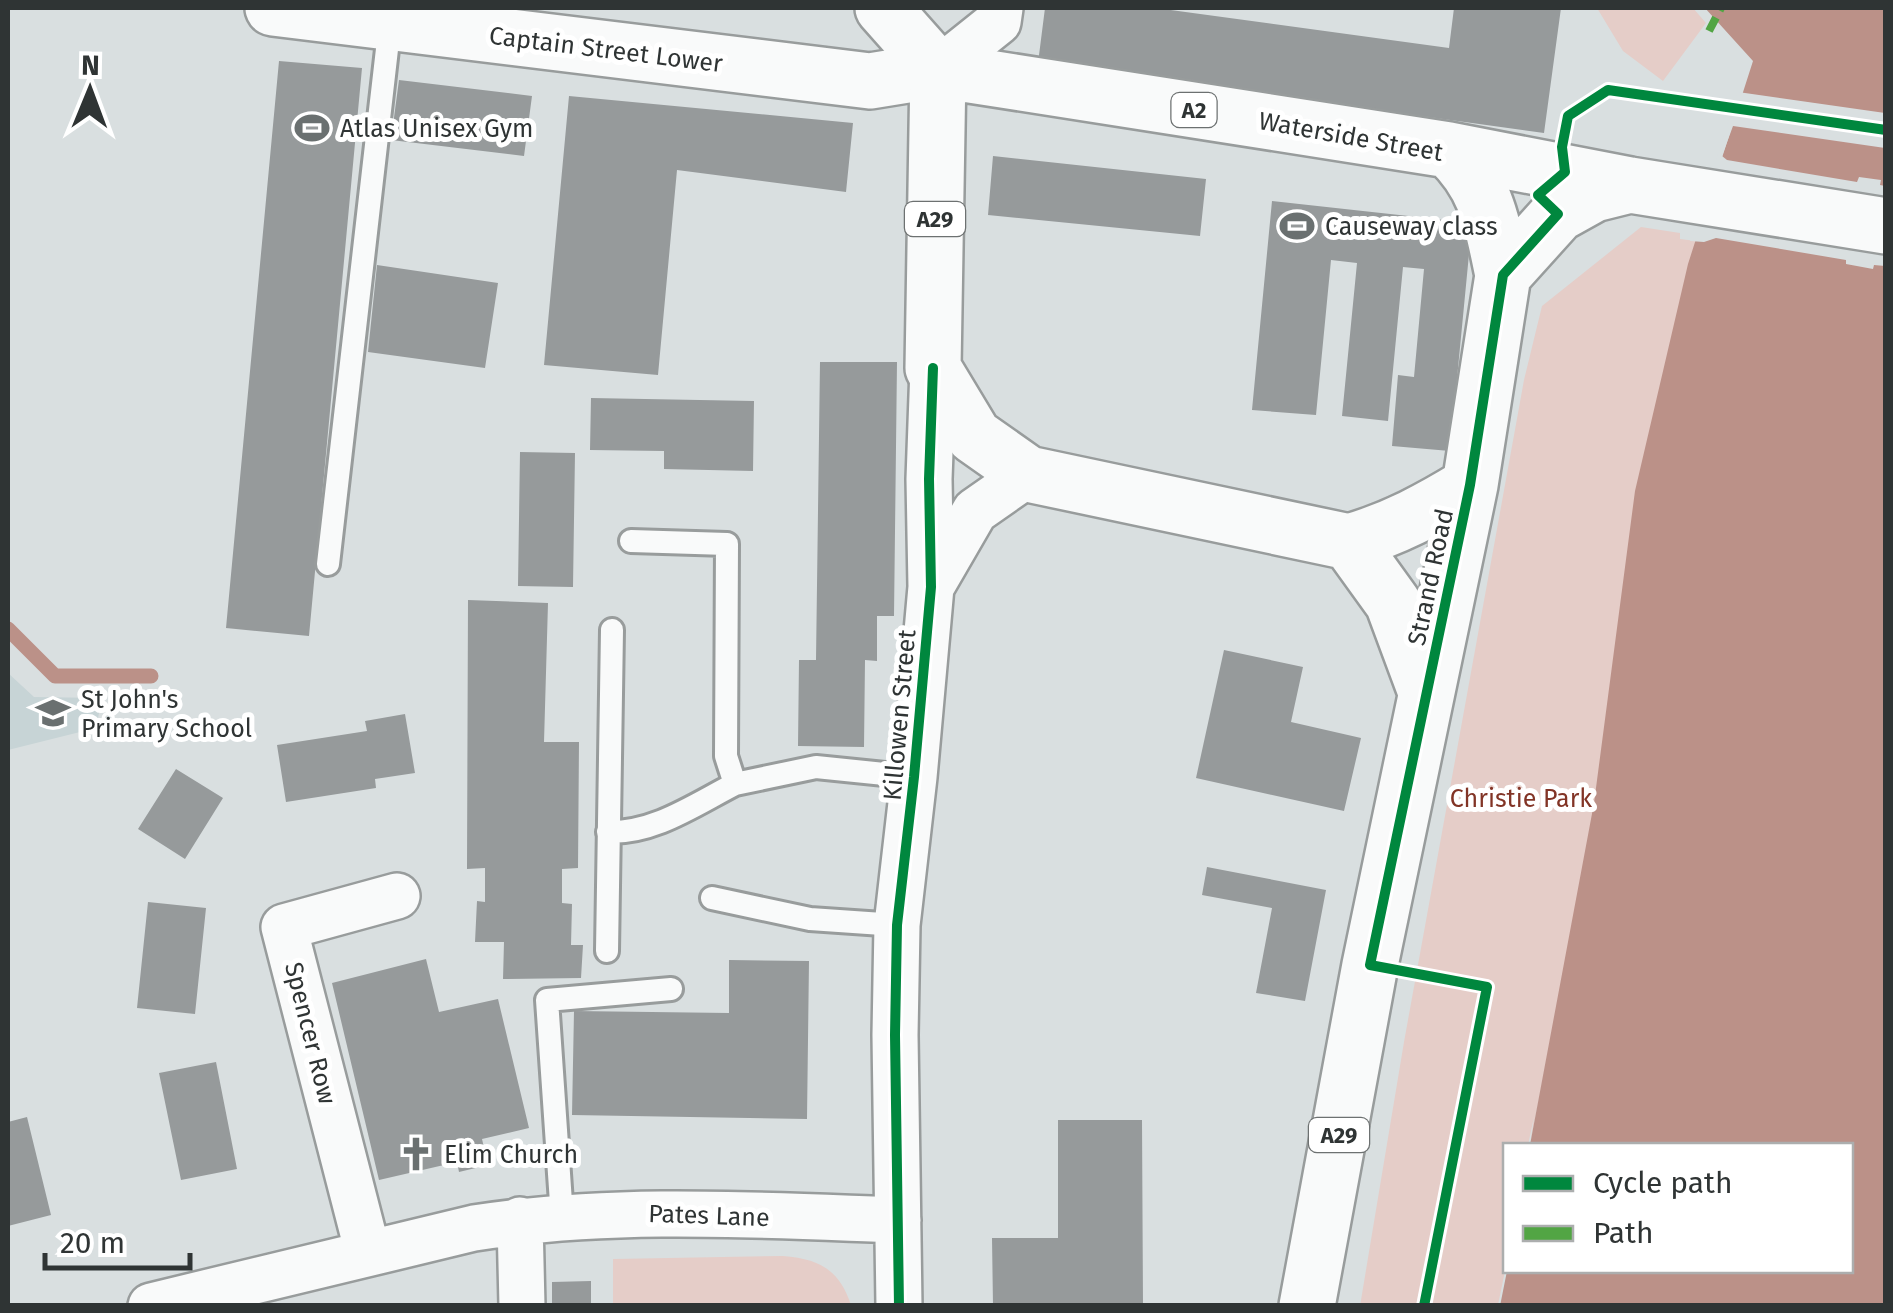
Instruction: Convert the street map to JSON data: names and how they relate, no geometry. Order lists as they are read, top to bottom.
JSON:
{
  "streets": {
    "main road": [
      "Captain Street Lower",
      "A2",
      "Waterside Street",
      "A29",
      "Strand Road",
      "Killowen Street"
    ],
    "street": ["Spencer Row", "Pates Lane"]
  },
  "crossings": [
    ["Captain Street Lower", "Waterside Street"],
    ["Captain Street Lower", "Killowen Street"],
    ["A2", "Waterside Street"],
    ["Waterside Street", "Strand Road"],
    ["Waterside Street", "Killowen Street"],
    ["Killowen Street", "Pates Lane"],
    ["Spencer Row", "Pates Lane"]
  ],
  "parks": ["Christie Park"],
  "places": {
    "sports": ["Atlas Unisex Gym", "Causeway class"],
    "school or university": ["St John's Primary School"],
    "church": ["Elim Church"]
  },
  "legend": ["Cycle path", "Path"],
  "scale_bar": "20 m",
  "north": "top"
}
